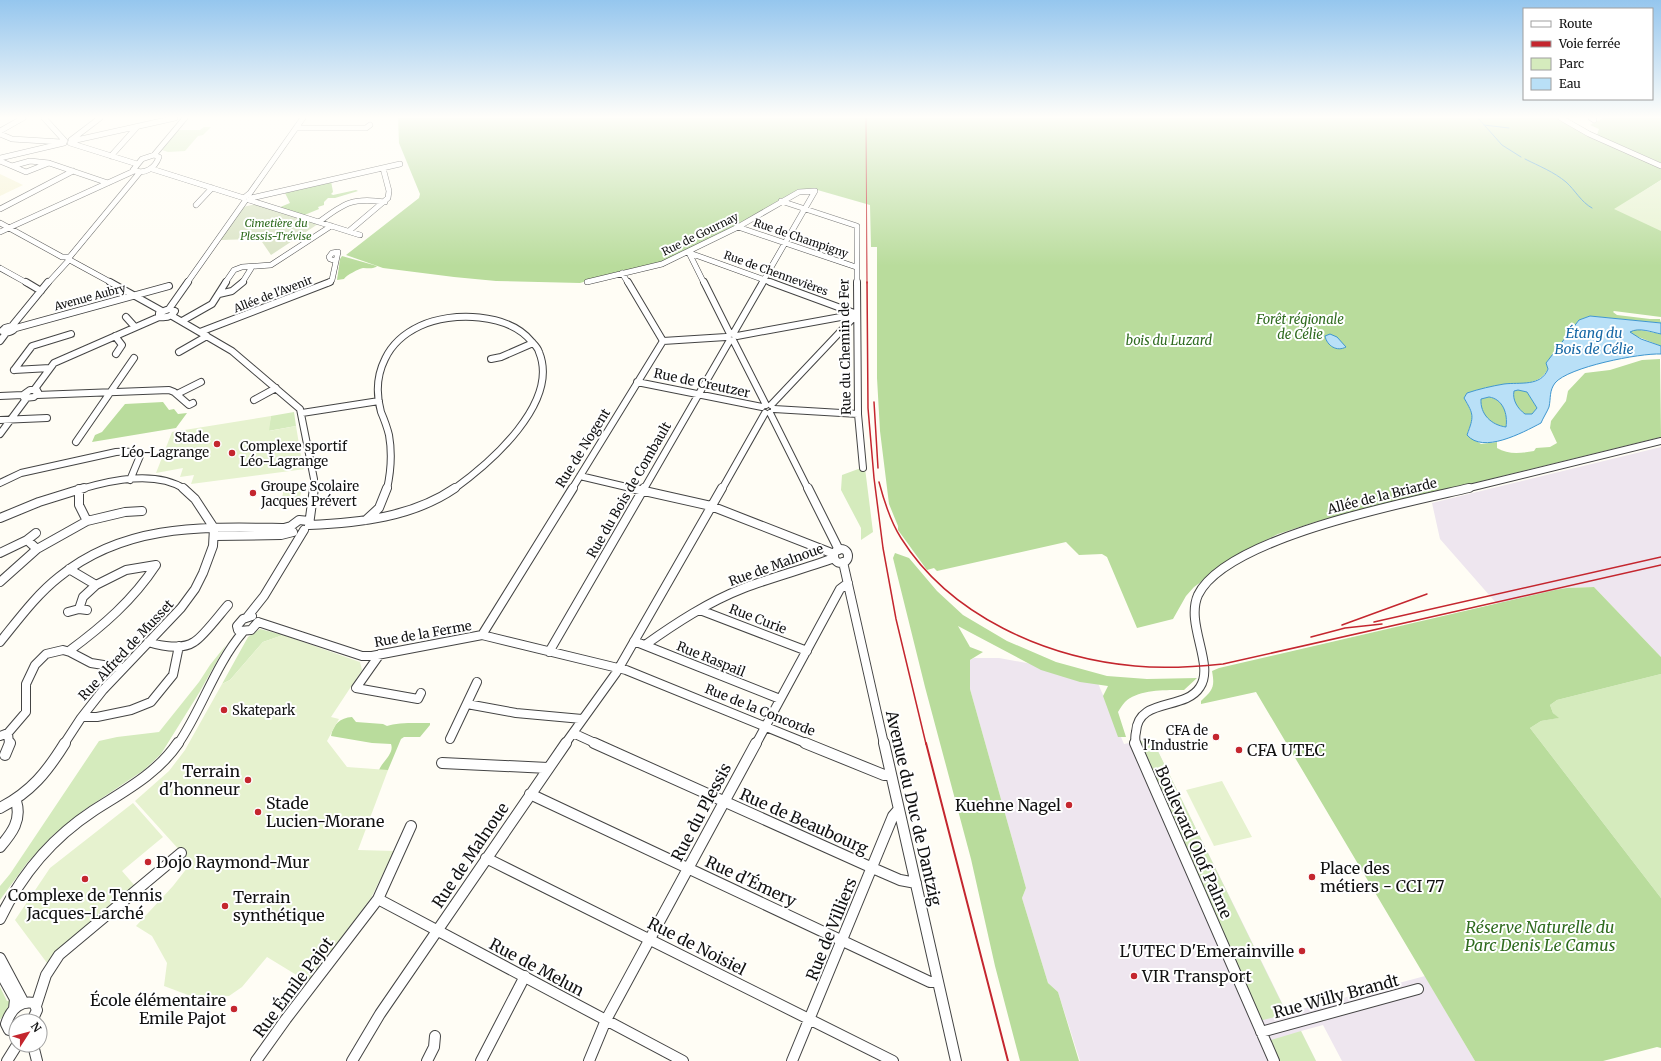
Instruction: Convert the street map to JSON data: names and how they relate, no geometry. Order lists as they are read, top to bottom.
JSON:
{
  "streets": {
    "street": [
      "Rue de Gournay",
      "Rue de Champigny",
      "Rue de Chennevières",
      "Allée de l'Avenir",
      "Avenue Aubry",
      "Rue du Chemin de Fer",
      "Rue de Creutzer",
      "Rue de Nogent",
      "Rue du Bois de Combault",
      "Allée de la Briarde",
      "Rue de Malnoue",
      "Rue Curie",
      "Rue de la Ferme",
      "Rue Alfred de Musset",
      "Rue Raspail",
      "Rue de la Concorde",
      "Avenue du Duc de Dantzig",
      "Rue du Plessis",
      "Rue de Beaubourg",
      "Boulevard Olof Palme",
      "Rue d'Émery",
      "Rue de Villiers",
      "Rue de Noisiel",
      "Rue de Melun",
      "Rue Émile Pajot",
      "Rue Willy Brandt"
    ]
  },
  "crossings": [
    ["Rue de Gournay", "Rue de Champigny"],
    ["Rue de Gournay", "Rue de Chennevières"],
    ["Rue de Gournay", "Rue du Bois de Combault"],
    ["Rue de Champigny", "Rue du Chemin de Fer"],
    ["Rue de Champigny", "Rue du Bois de Combault"],
    ["Rue de Chennevières", "Rue du Chemin de Fer"],
    ["Rue de Chennevières", "Rue du Bois de Combault"],
    ["Rue du Chemin de Fer", "Rue de Creutzer"],
    ["Rue du Chemin de Fer", "Rue du Bois de Combault"],
    ["Rue de Creutzer", "Rue de Nogent"],
    ["Rue de Creutzer", "Rue du Bois de Combault"],
    ["Rue de Nogent", "Rue de la Ferme"],
    ["Rue du Bois de Combault", "Rue de la Ferme"],
    ["Allée de la Briarde", "Boulevard Olof Palme"],
    ["Rue de Malnoue", "Rue Curie"],
    ["Rue de Malnoue", "Rue de la Ferme"],
    ["Rue de Malnoue", "Rue Raspail"],
    ["Rue de Malnoue", "Rue de la Concorde"],
    ["Rue de Malnoue", "Avenue du Duc de Dantzig"],
    ["Rue de Malnoue", "Rue de Beaubourg"],
    ["Rue de Malnoue", "Rue d'Émery"],
    ["Rue de Malnoue", "Rue de Noisiel"],
    ["Rue de Malnoue", "Rue de Melun"],
    ["Rue Curie", "Rue du Plessis"],
    ["Rue de la Ferme", "Rue de la Concorde"],
    ["Rue Raspail", "Rue du Plessis"],
    ["Rue de la Concorde", "Avenue du Duc de Dantzig"],
    ["Rue de la Concorde", "Rue du Plessis"],
    ["Avenue du Duc de Dantzig", "Rue du Plessis"],
    ["Avenue du Duc de Dantzig", "Rue de Beaubourg"],
    ["Avenue du Duc de Dantzig", "Rue d'Émery"],
    ["Avenue du Duc de Dantzig", "Rue de Villiers"],
    ["Rue du Plessis", "Rue de Beaubourg"],
    ["Rue du Plessis", "Rue d'Émery"],
    ["Rue du Plessis", "Rue de Noisiel"],
    ["Rue du Plessis", "Rue de Melun"],
    ["Rue de Beaubourg", "Rue de Villiers"],
    ["Boulevard Olof Palme", "Rue Willy Brandt"],
    ["Rue d'Émery", "Rue de Villiers"],
    ["Rue de Villiers", "Rue de Noisiel"],
    ["Rue de Melun", "Rue Émile Pajot"]
  ],
  "water": ["Étang du Bois de Célie"],
  "parks": [
    "Cimetière du Plessis-Trévise",
    "Forêt régionale de Célie",
    "bois du Luzard",
    "Réserve Naturelle du Parc Denis Le Camus"
  ],
  "places": [
    "Stade Léo-Lagrange",
    "Complexe sportif Léo-Lagrange",
    "Groupe Scolaire Jacques Prévert",
    "Skatepark",
    "CFA de l'Industrie",
    "CFA UTEC",
    "Terrain d'honneur",
    "Kuehne Nagel",
    "Stade Lucien-Morane",
    "Dojo Raymond-Mur",
    "Place des métiers - CCI 77",
    "Complexe de Tennis Jacques-Larché",
    "Terrain synthétique",
    "L'UTEC D'Emerainville",
    "VIR Transport",
    "École élémentaire Emile Pajot"
  ],
  "legend": [
    "Route",
    "Voie ferrée",
    "Parc",
    "Eau"
  ],
  "north": "top right"
}
